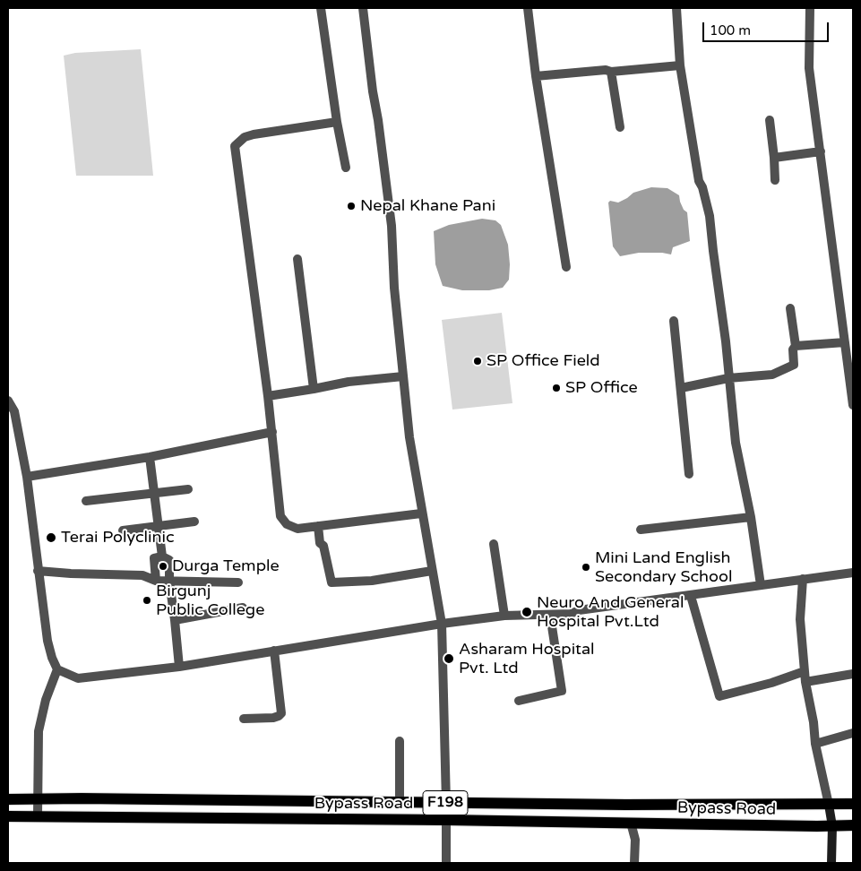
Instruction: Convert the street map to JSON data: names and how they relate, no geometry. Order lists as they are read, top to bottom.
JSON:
{
  "streets": {
    "main road": ["F198", "Bypass Road"]
  },
  "places": [
    "Nepal Khane Pani",
    "SP Office Field",
    "SP Office",
    "Terai Polyclinic",
    "Durga Temple",
    "Mini Land English Secondary School",
    "Birgunj Public College",
    "Neuro And General Hospital Pvt.Ltd",
    "Asharam Hospital Pvt. Ltd"
  ],
  "scale_bar": "100 m"
}
